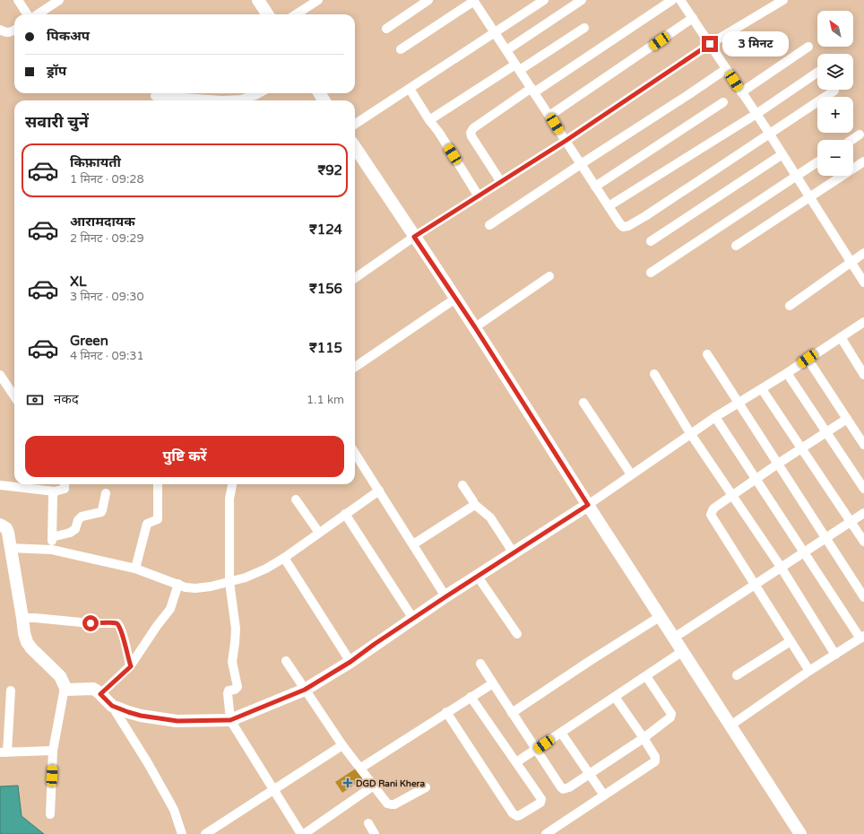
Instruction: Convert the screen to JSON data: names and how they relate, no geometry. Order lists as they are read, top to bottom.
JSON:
{
  "places": {
    "health": ["DGD Rani Khera"]
  },
  "north": "top left",
  "page": {
    "map_buttons": ["+", "−"],
    "banner": ["पिकअप", "ड्रॉप"],
    "bubble": "3 मिनट",
    "heading": "सवारी चुनें",
    "list": [
      {
        "name": "किफ़ायती",
        "note": "1 मिनट · 09:28",
        "value": "₹92"
      },
      {
        "name": "आरामदायक",
        "note": "2 मिनट · 09:29",
        "value": "₹124"
      },
      {
        "name": "XL",
        "note": "3 मिनट · 09:30",
        "value": "₹156"
      },
      {
        "name": "Green",
        "note": "4 मिनट · 09:31",
        "value": "₹115"
      }
    ],
    "pay": ["नकद", "1.1 km"],
    "buttons": "पुष्टि करें"
  }
}
